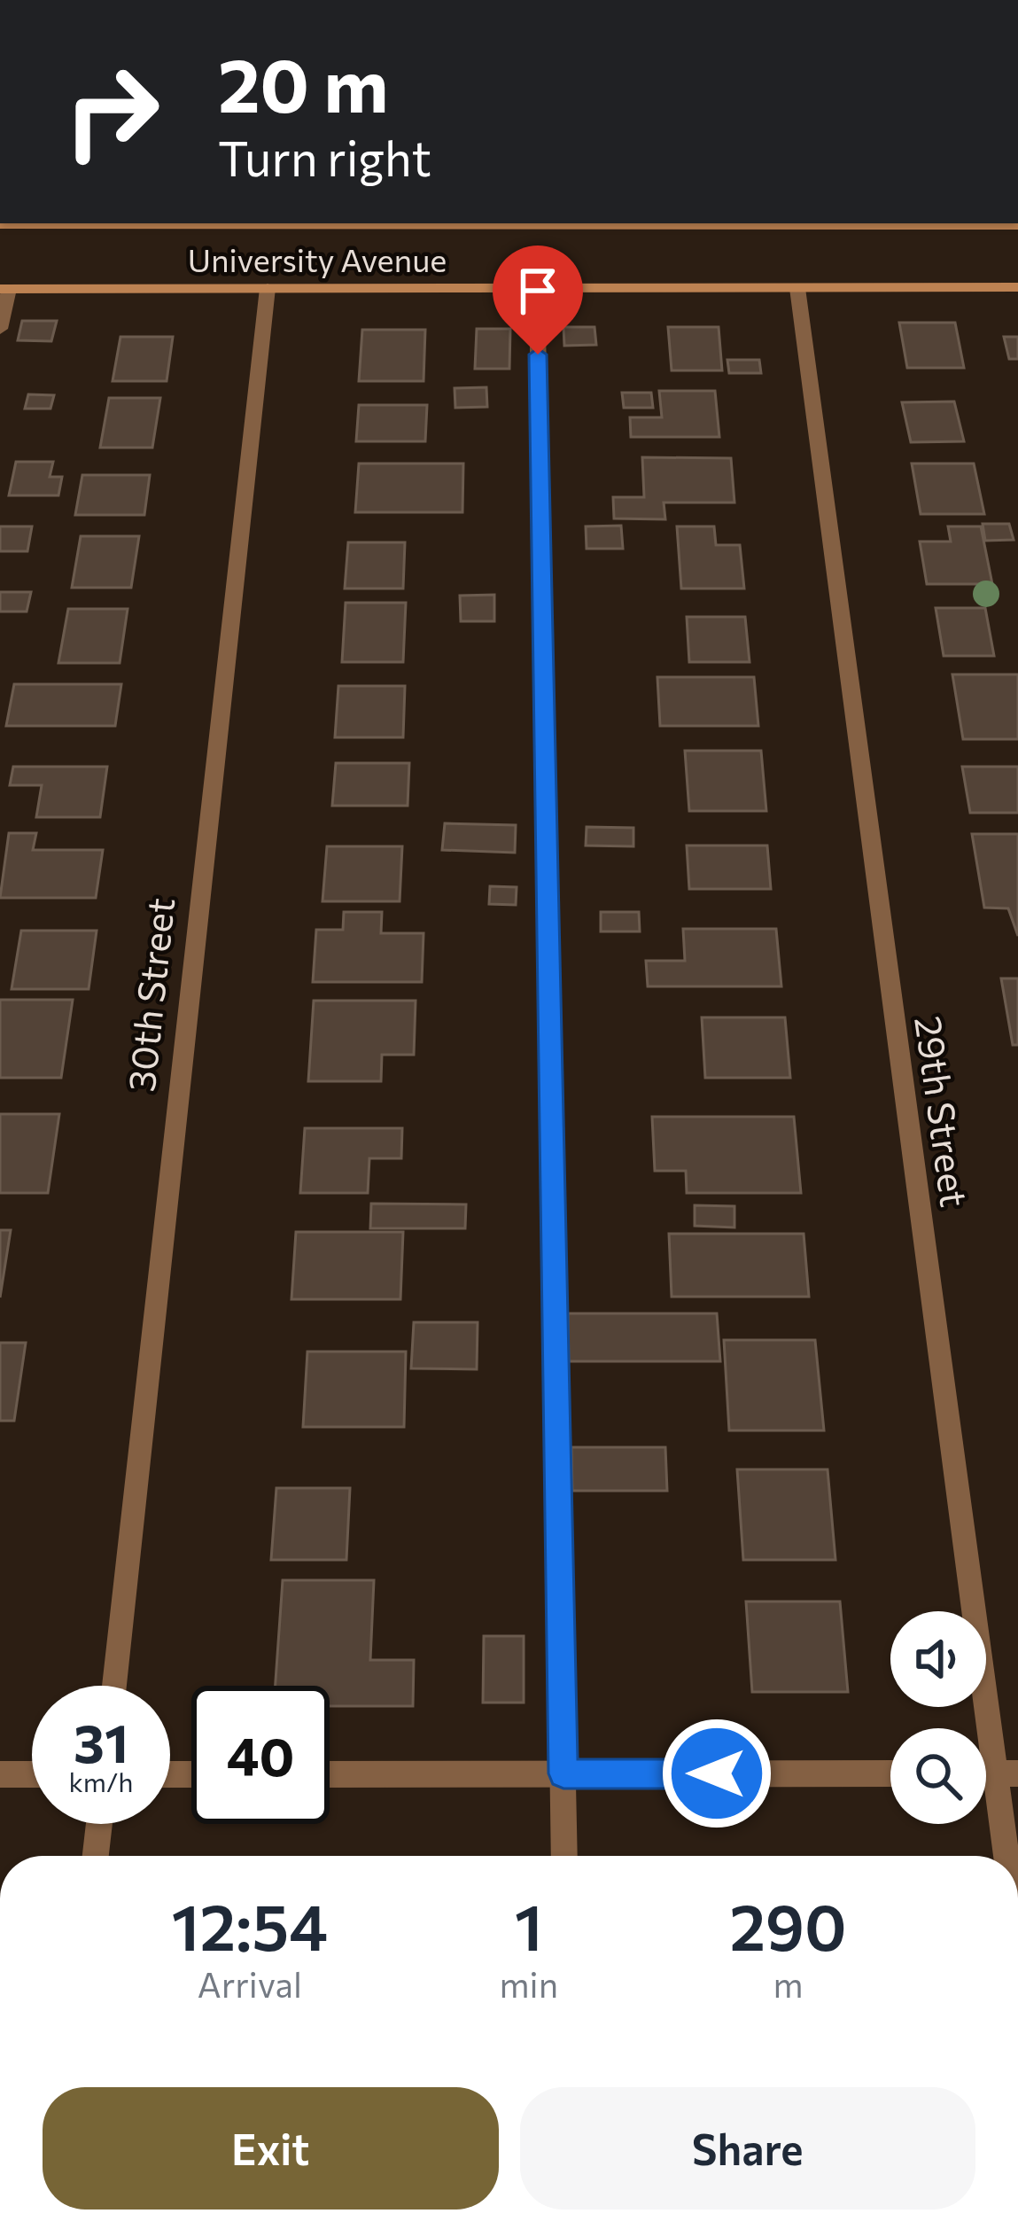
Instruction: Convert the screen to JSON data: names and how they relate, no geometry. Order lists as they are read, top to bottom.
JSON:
{
  "streets": {
    "main road": ["University Avenue"],
    "street": ["30th Street", "29th Street"]
  },
  "crossings": [
    ["University Avenue", "30th Street"],
    ["University Avenue", "29th Street"]
  ],
  "page": {
    "turn": ["20 m", "Turn right"],
    "speed": "31 km/h",
    "limit": "40",
    "eta": [
      "12:54",
      "Arrival",
      "1",
      "min",
      "290",
      "m"
    ],
    "buttons": ["Exit", "Share"]
  }
}
